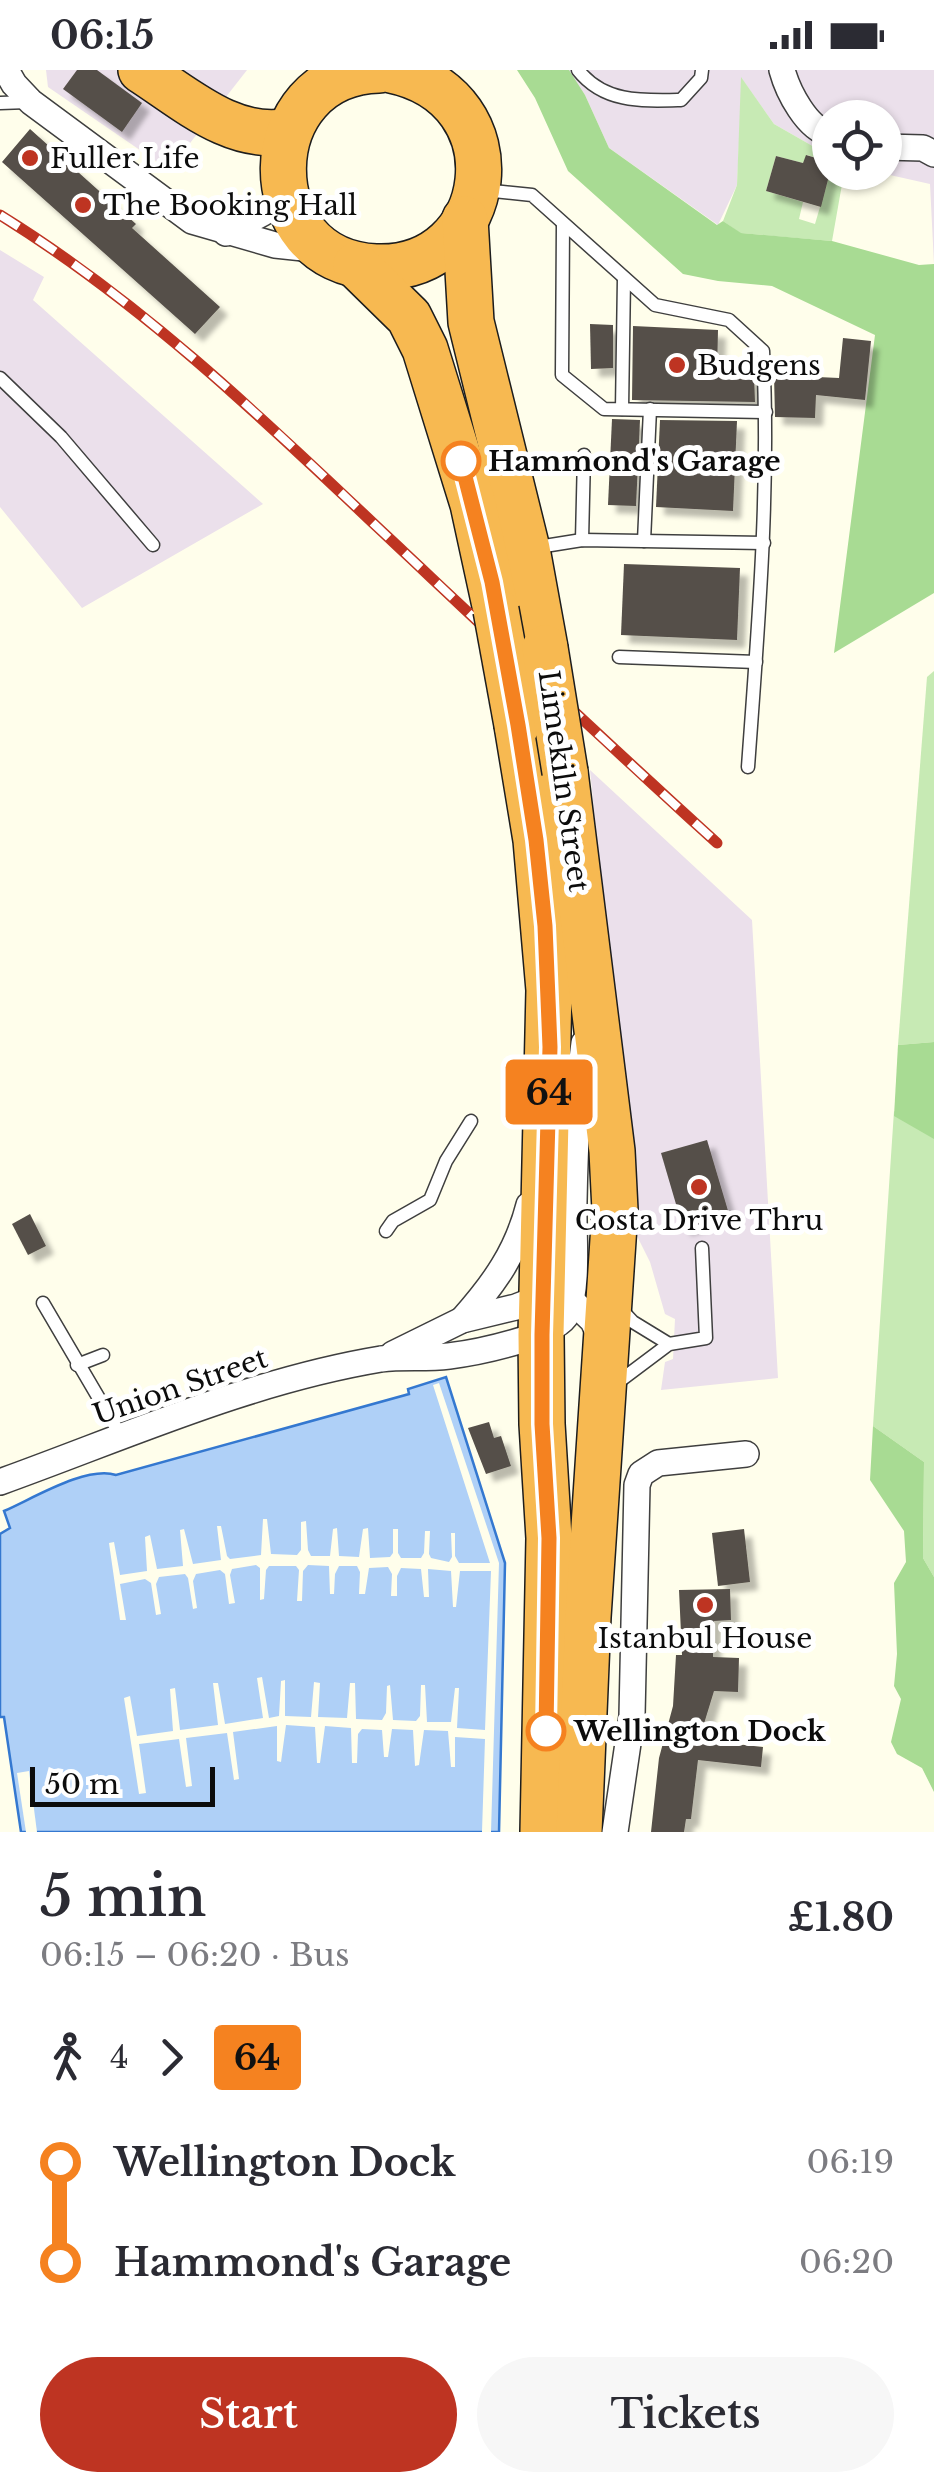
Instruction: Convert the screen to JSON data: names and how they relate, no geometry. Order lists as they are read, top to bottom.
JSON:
{
  "streets": {
    "highway": ["Limekiln Street"],
    "street": ["Union Street"]
  },
  "crossings": [
    ["Limekiln Street", "Union Street"]
  ],
  "places": [
    "Fuller Life",
    "The Booking Hall",
    "Budgens",
    "Hammond's Garage",
    "Costa Drive Thru",
    "Istanbul House",
    "Wellington Dock"
  ],
  "lines": ["bus line 64"],
  "scale_bar": "50 m",
  "page": {
    "status": "06:15",
    "on_map": "64",
    "scale": "50 m",
    "heading": ["5 min", "06:15 – 06:20 · Bus", "£1.80"],
    "legs": ["4", "64"],
    "list": [
      {
        "name": "Wellington Dock",
        "value": "06:19"
      },
      {
        "name": "Hammond's Garage",
        "value": "06:20"
      }
    ],
    "buttons": ["Start", "Tickets"]
  }
}
